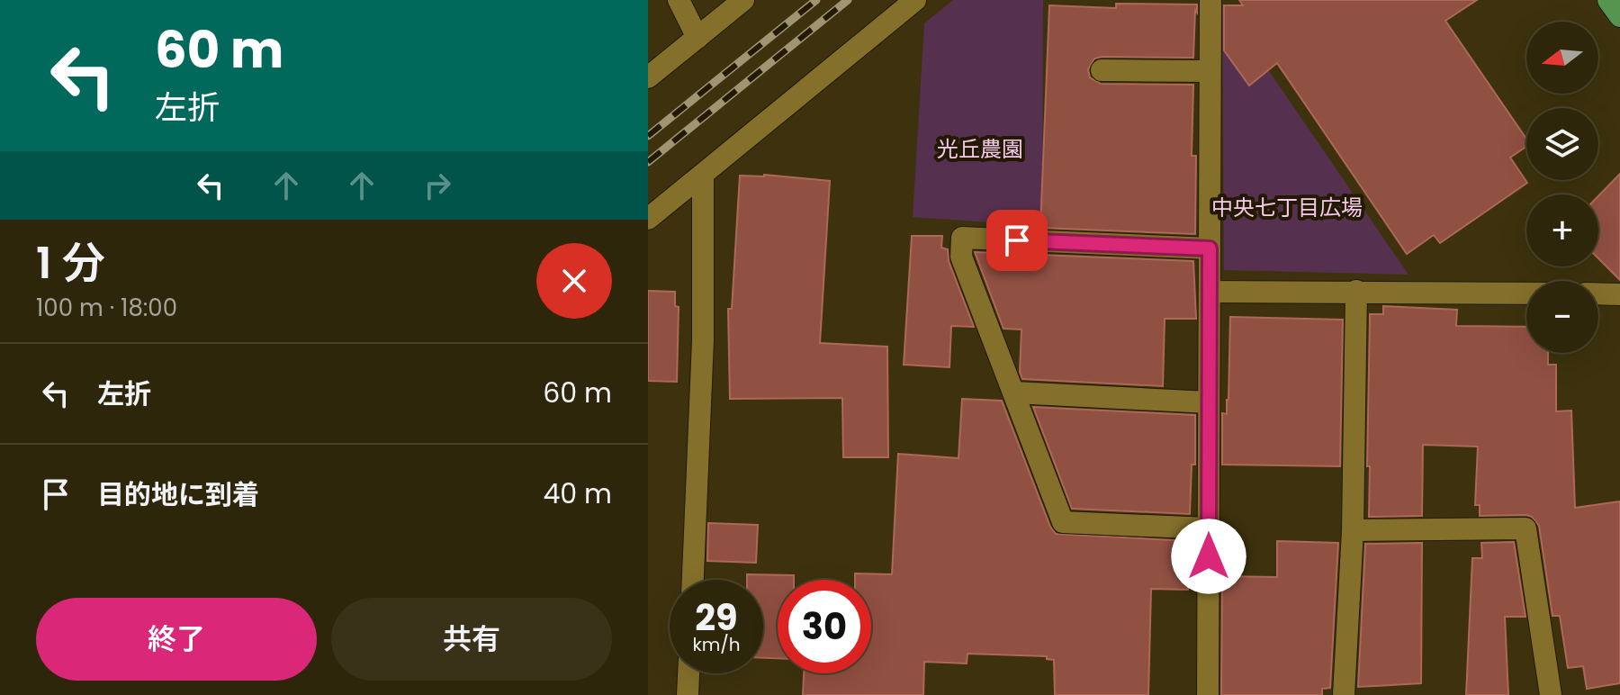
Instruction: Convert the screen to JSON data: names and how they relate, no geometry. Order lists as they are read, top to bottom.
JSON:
{
  "parks": ["光丘農園", "中央七丁目広場"],
  "north": "left",
  "page": {
    "turn": ["60 m", "左折"],
    "map_buttons": ["+", "−"],
    "heading": ["1 分", "100 m · 18:00"],
    "list": [
      {
        "name": "左折",
        "value": "60 m"
      },
      {
        "name": "目的地に到着",
        "value": "40 m"
      }
    ],
    "speed": "29 km/h",
    "limit": "30",
    "buttons": ["終了", "共有"]
  }
}
